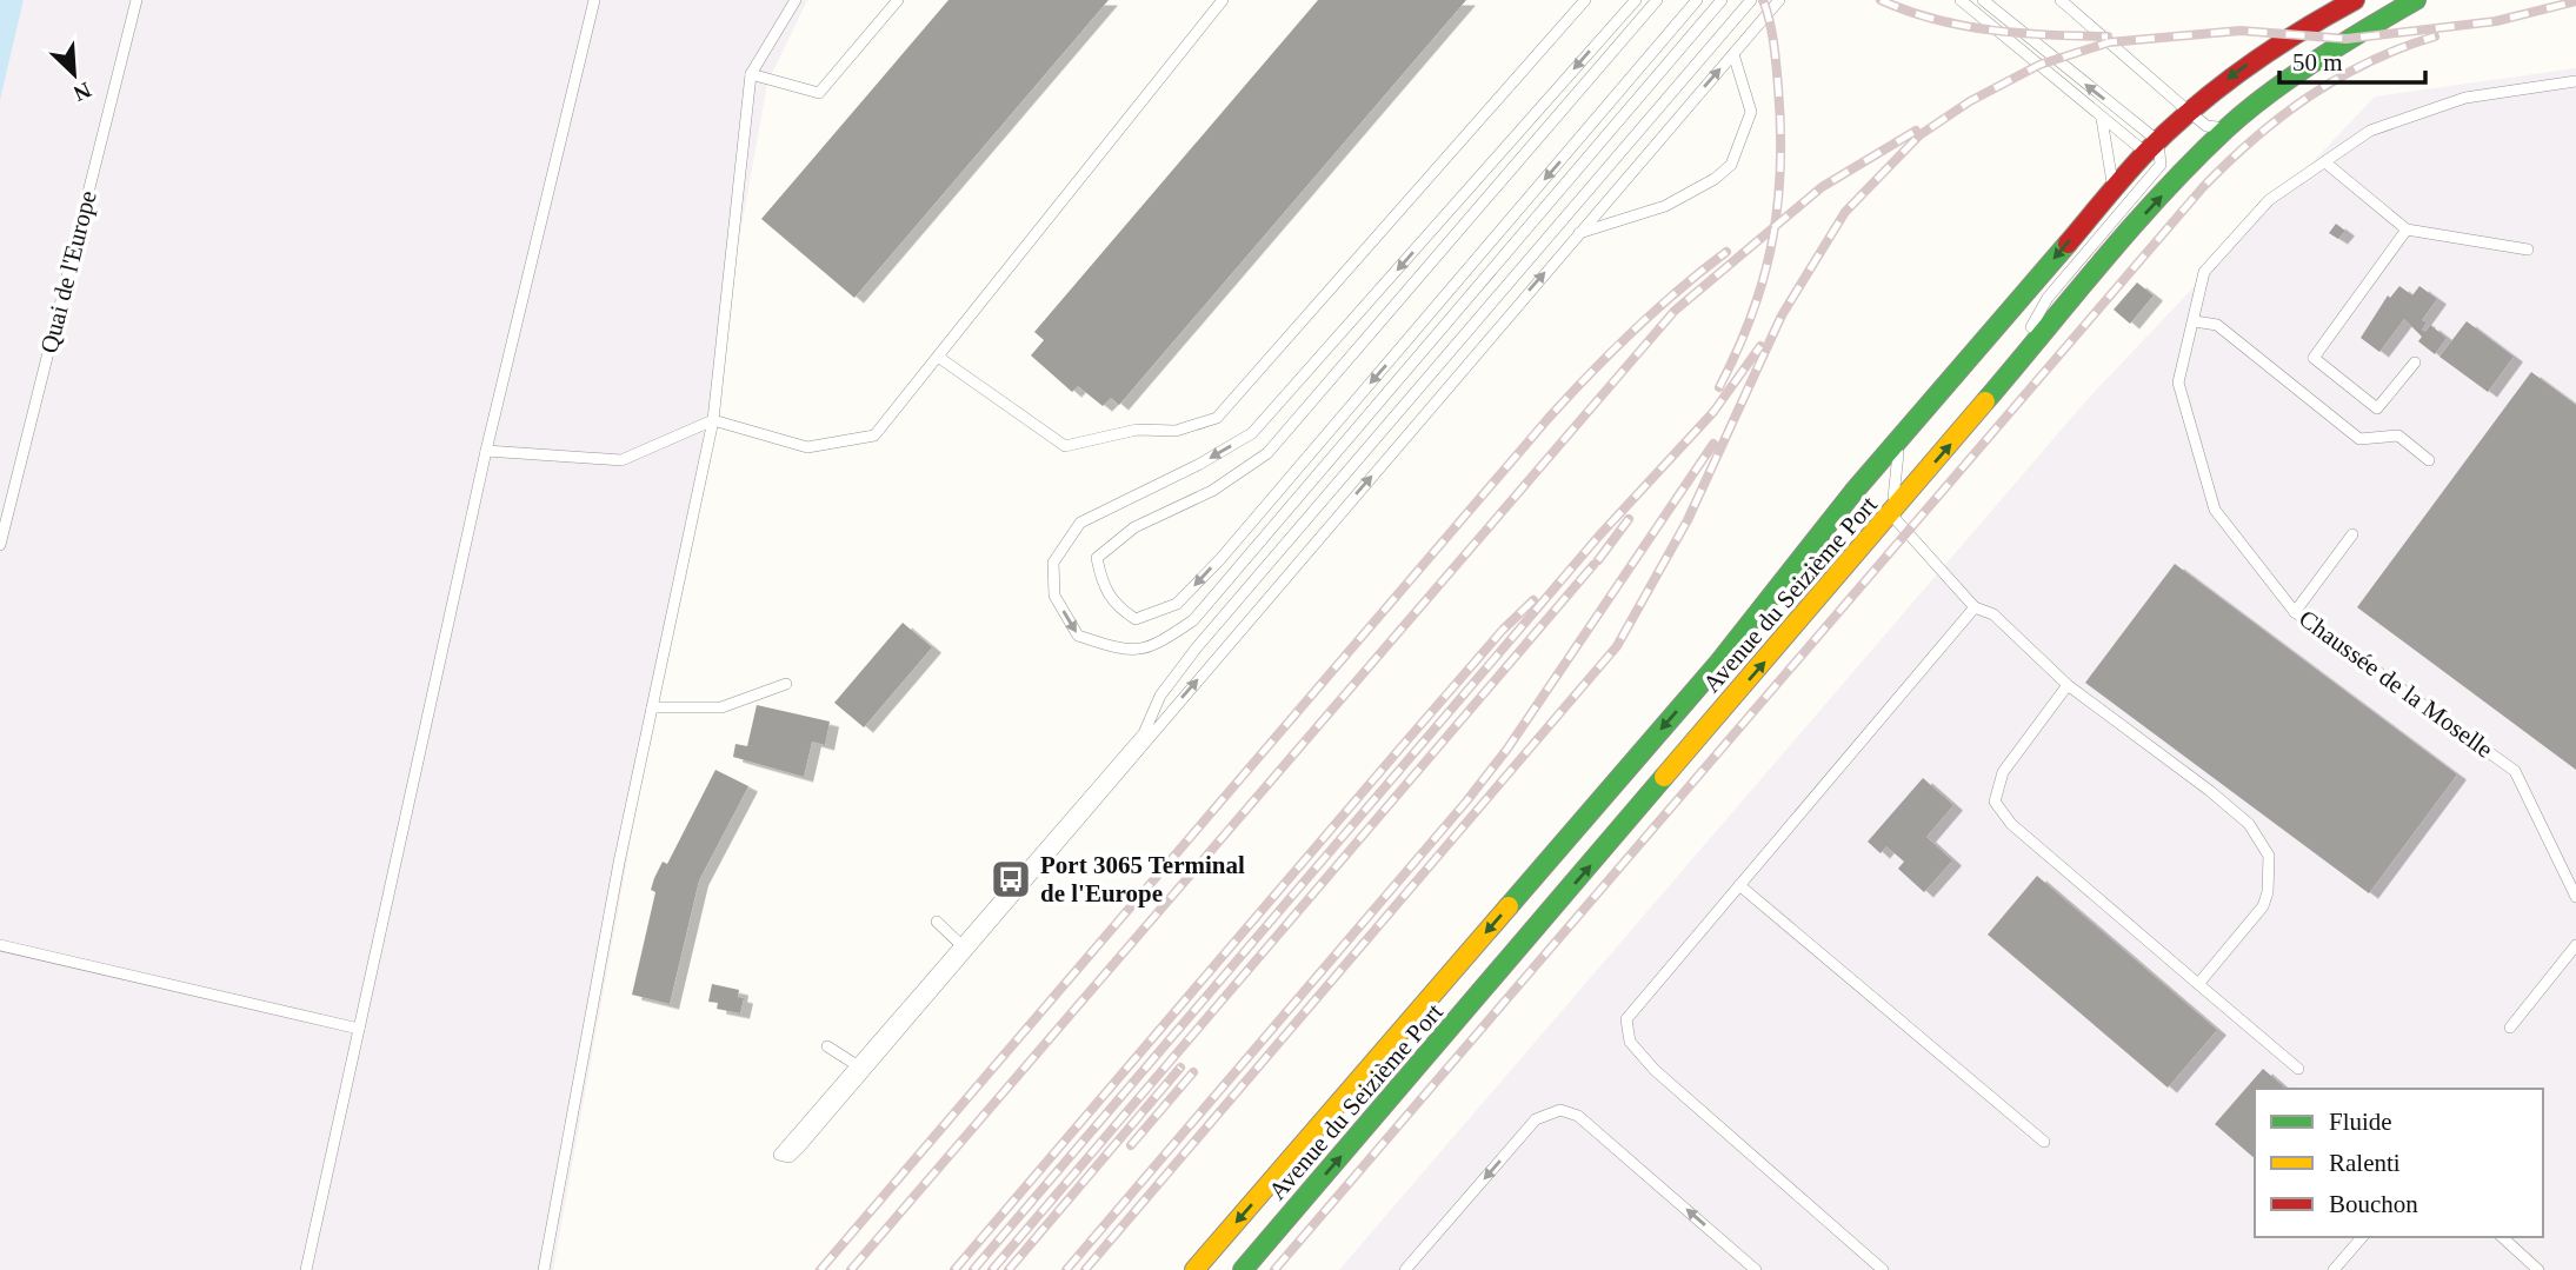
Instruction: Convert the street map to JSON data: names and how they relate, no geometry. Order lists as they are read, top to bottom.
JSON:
{
  "streets": {
    "main road": ["Avenue du Seizième Port"],
    "lane": ["Quai de l'Europe", "Chaussée de la Moselle"]
  },
  "places": {
    "bus stop": ["Port 3065 Terminal de l'Europe"]
  },
  "legend": ["Fluide", "Ralenti", "Bouchon"],
  "scale_bar": "50 m",
  "north": "bottom right"
}
